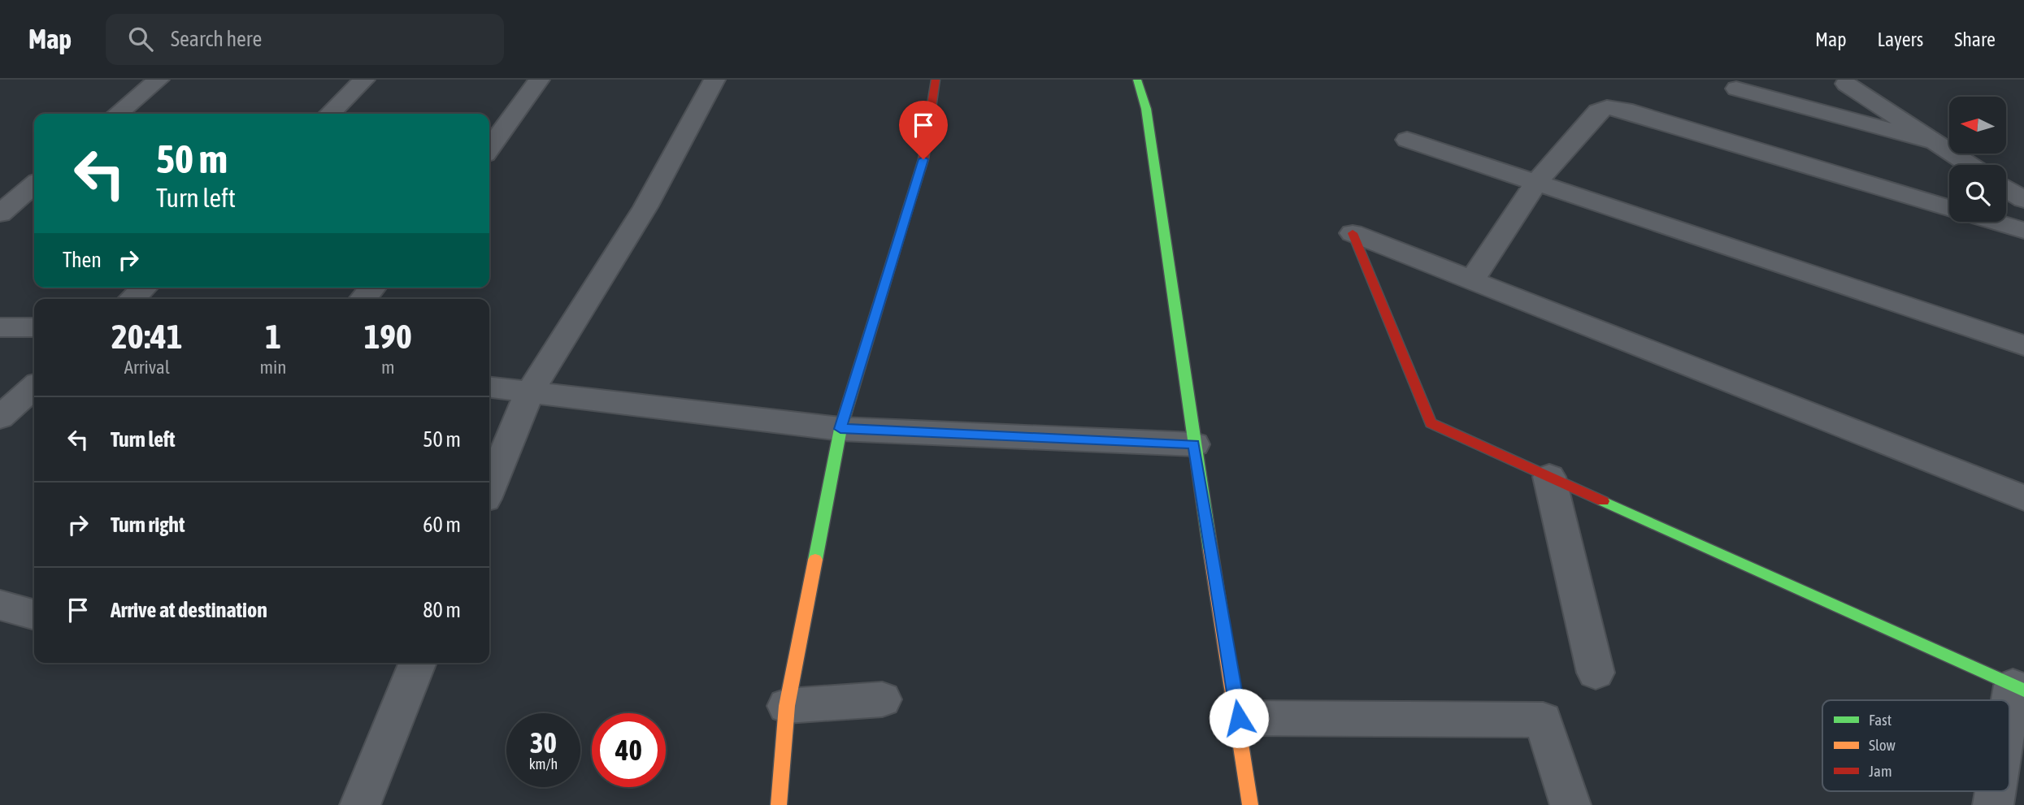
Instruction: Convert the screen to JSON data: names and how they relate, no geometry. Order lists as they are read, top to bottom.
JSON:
{
  "legend": ["Fast", "Slow", "Jam"],
  "north": "left",
  "page": {
    "header": "Map",
    "search": "Search here",
    "nav": ["Map", "Layers", "Share"],
    "turn": ["50 m", "Turn left"],
    "then": "Then",
    "eta": [
      "20:41",
      "Arrival",
      "1",
      "min",
      "190",
      "m"
    ],
    "list": [
      {
        "name": "Turn left",
        "value": "50 m"
      },
      {
        "name": "Turn right",
        "value": "60 m"
      },
      {
        "name": "Arrive at destination",
        "value": "80 m"
      }
    ],
    "speed": "30 km/h",
    "limit": "40"
  }
}
